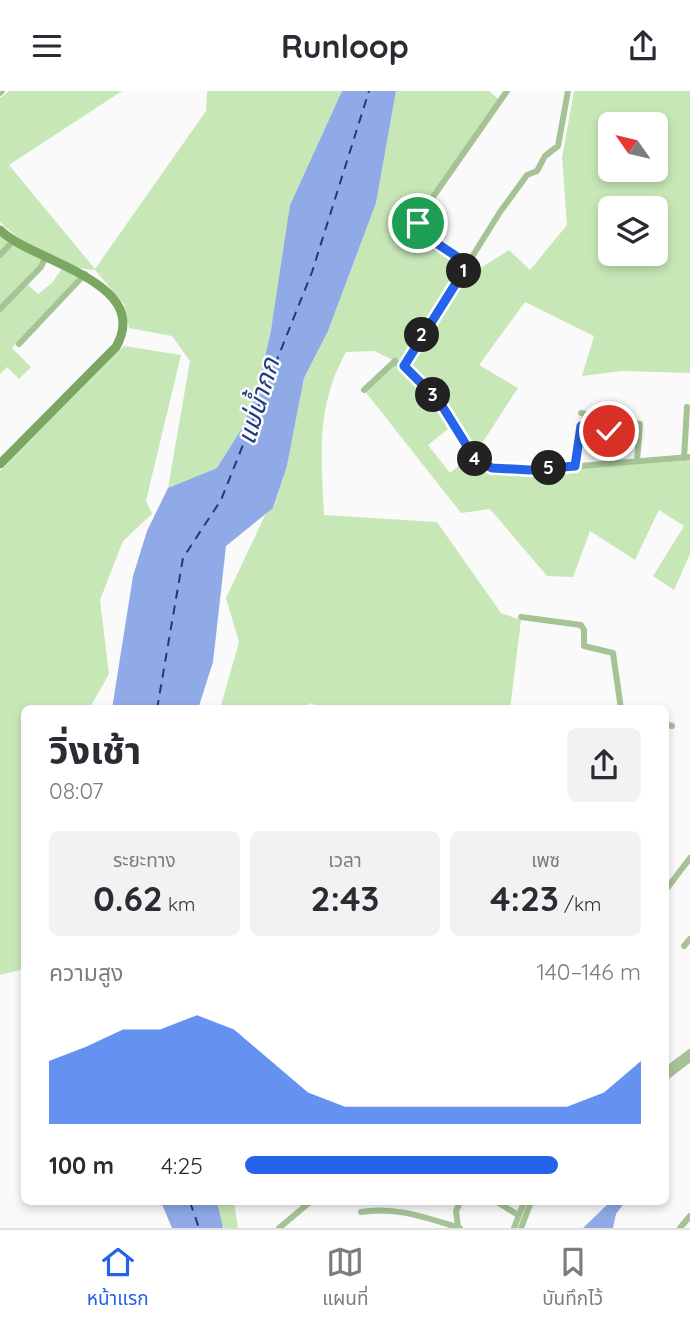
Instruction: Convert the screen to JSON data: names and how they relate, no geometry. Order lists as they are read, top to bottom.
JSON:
{
  "water": ["แม่น้ำกก"],
  "north": "top left",
  "page": {
    "header": "Runloop",
    "pins": [
      "1",
      "2",
      "3",
      "4",
      "5"
    ],
    "heading": ["วิ่งเช้า", "08:07"],
    "stats": [
      ["ระยะทาง", "0.62 km"],
      ["เวลา", "2:43"],
      ["เพซ", "4:23 /km"]
    ],
    "chart": ["ความสูง", "140–146 m"],
    "list": [
      {
        "name": "100 m",
        "note": "4:25"
      }
    ],
    "tabs": ["หน้าแรก", "แผนที่", "บันทึกไว้"]
  }
}
